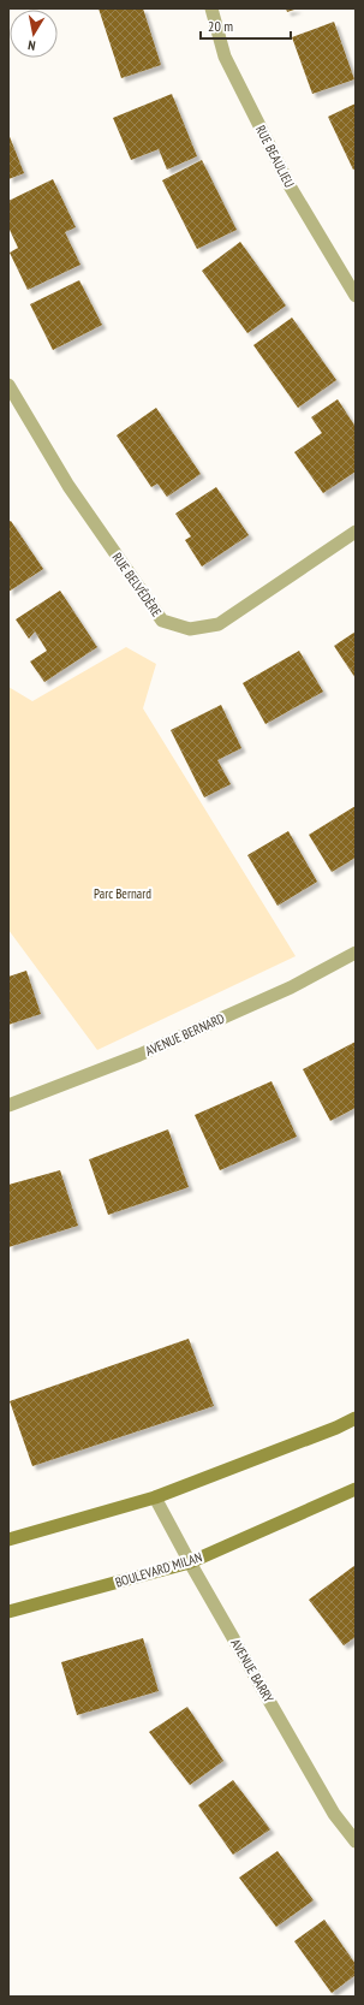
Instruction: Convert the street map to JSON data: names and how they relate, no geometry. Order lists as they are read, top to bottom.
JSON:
{
  "streets": {
    "main road": ["BOULEVARD MILAN"],
    "street": [
      "RUE BEAULIEU",
      "RUE BELVÉDÈRE",
      "AVENUE BERNARD",
      "AVENUE BARRY"
    ]
  },
  "crossings": [
    ["BOULEVARD MILAN", "AVENUE BARRY"]
  ],
  "parks": ["Parc Bernard"],
  "scale_bar": "20 m",
  "north": "bottom"
}
